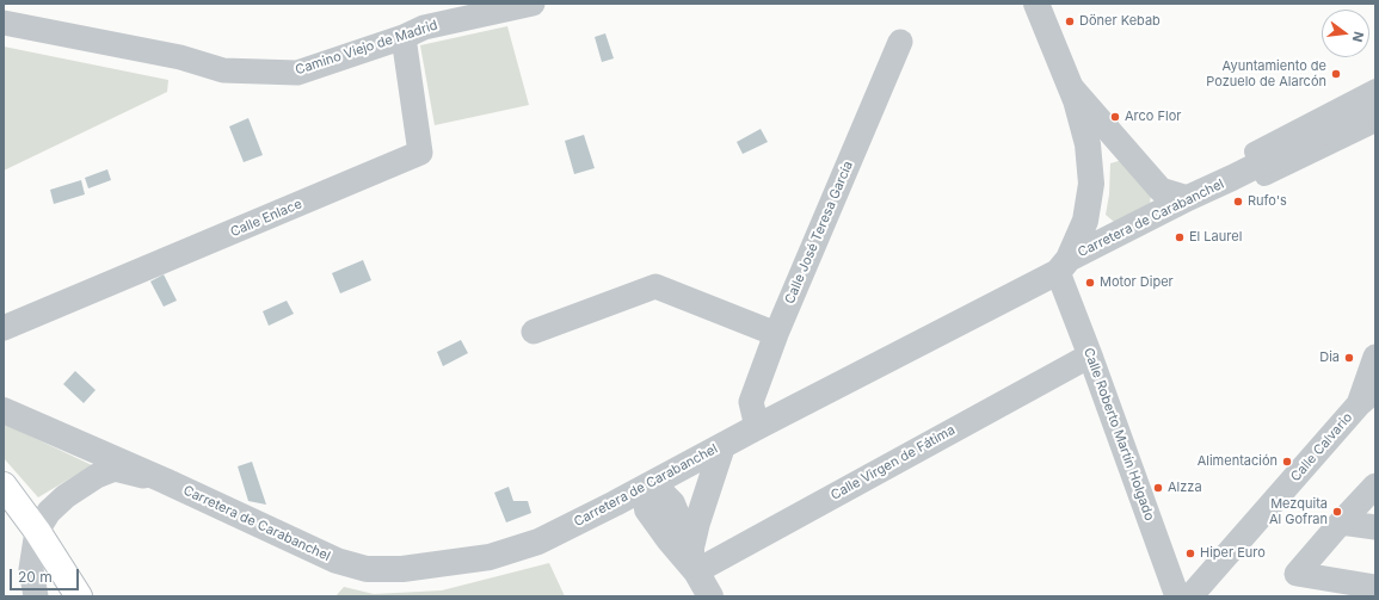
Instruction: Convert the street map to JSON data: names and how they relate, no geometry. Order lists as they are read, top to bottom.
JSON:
{
  "streets": {
    "street": [
      "Camino Viejo de Madrid",
      "Calle Enlace",
      "Carretera de Carabanchel",
      "Calle José Teresa García",
      "Calle Roberto Martín Holgado",
      "Calle Calvario",
      "Calle Virgen de Fátima"
    ]
  },
  "crossings": [
    ["Camino Viejo de Madrid", "Calle Enlace"],
    ["Carretera de Carabanchel", "Calle José Teresa García"],
    ["Carretera de Carabanchel", "Calle Roberto Martín Holgado"],
    ["Calle Roberto Martín Holgado", "Calle Virgen de Fátima"]
  ],
  "places": [
    "Döner Kebab",
    "Ayuntamiento de Pozuelo de Alarcón",
    "Arco Flor",
    "Rufo's",
    "El Laurel",
    "Motor Diper",
    "Dia",
    "Alimentación",
    "Alzza",
    "Mezquita Al Gofran",
    "Hiper Euro"
  ],
  "scale_bar": "20 m",
  "north": "right"
}
